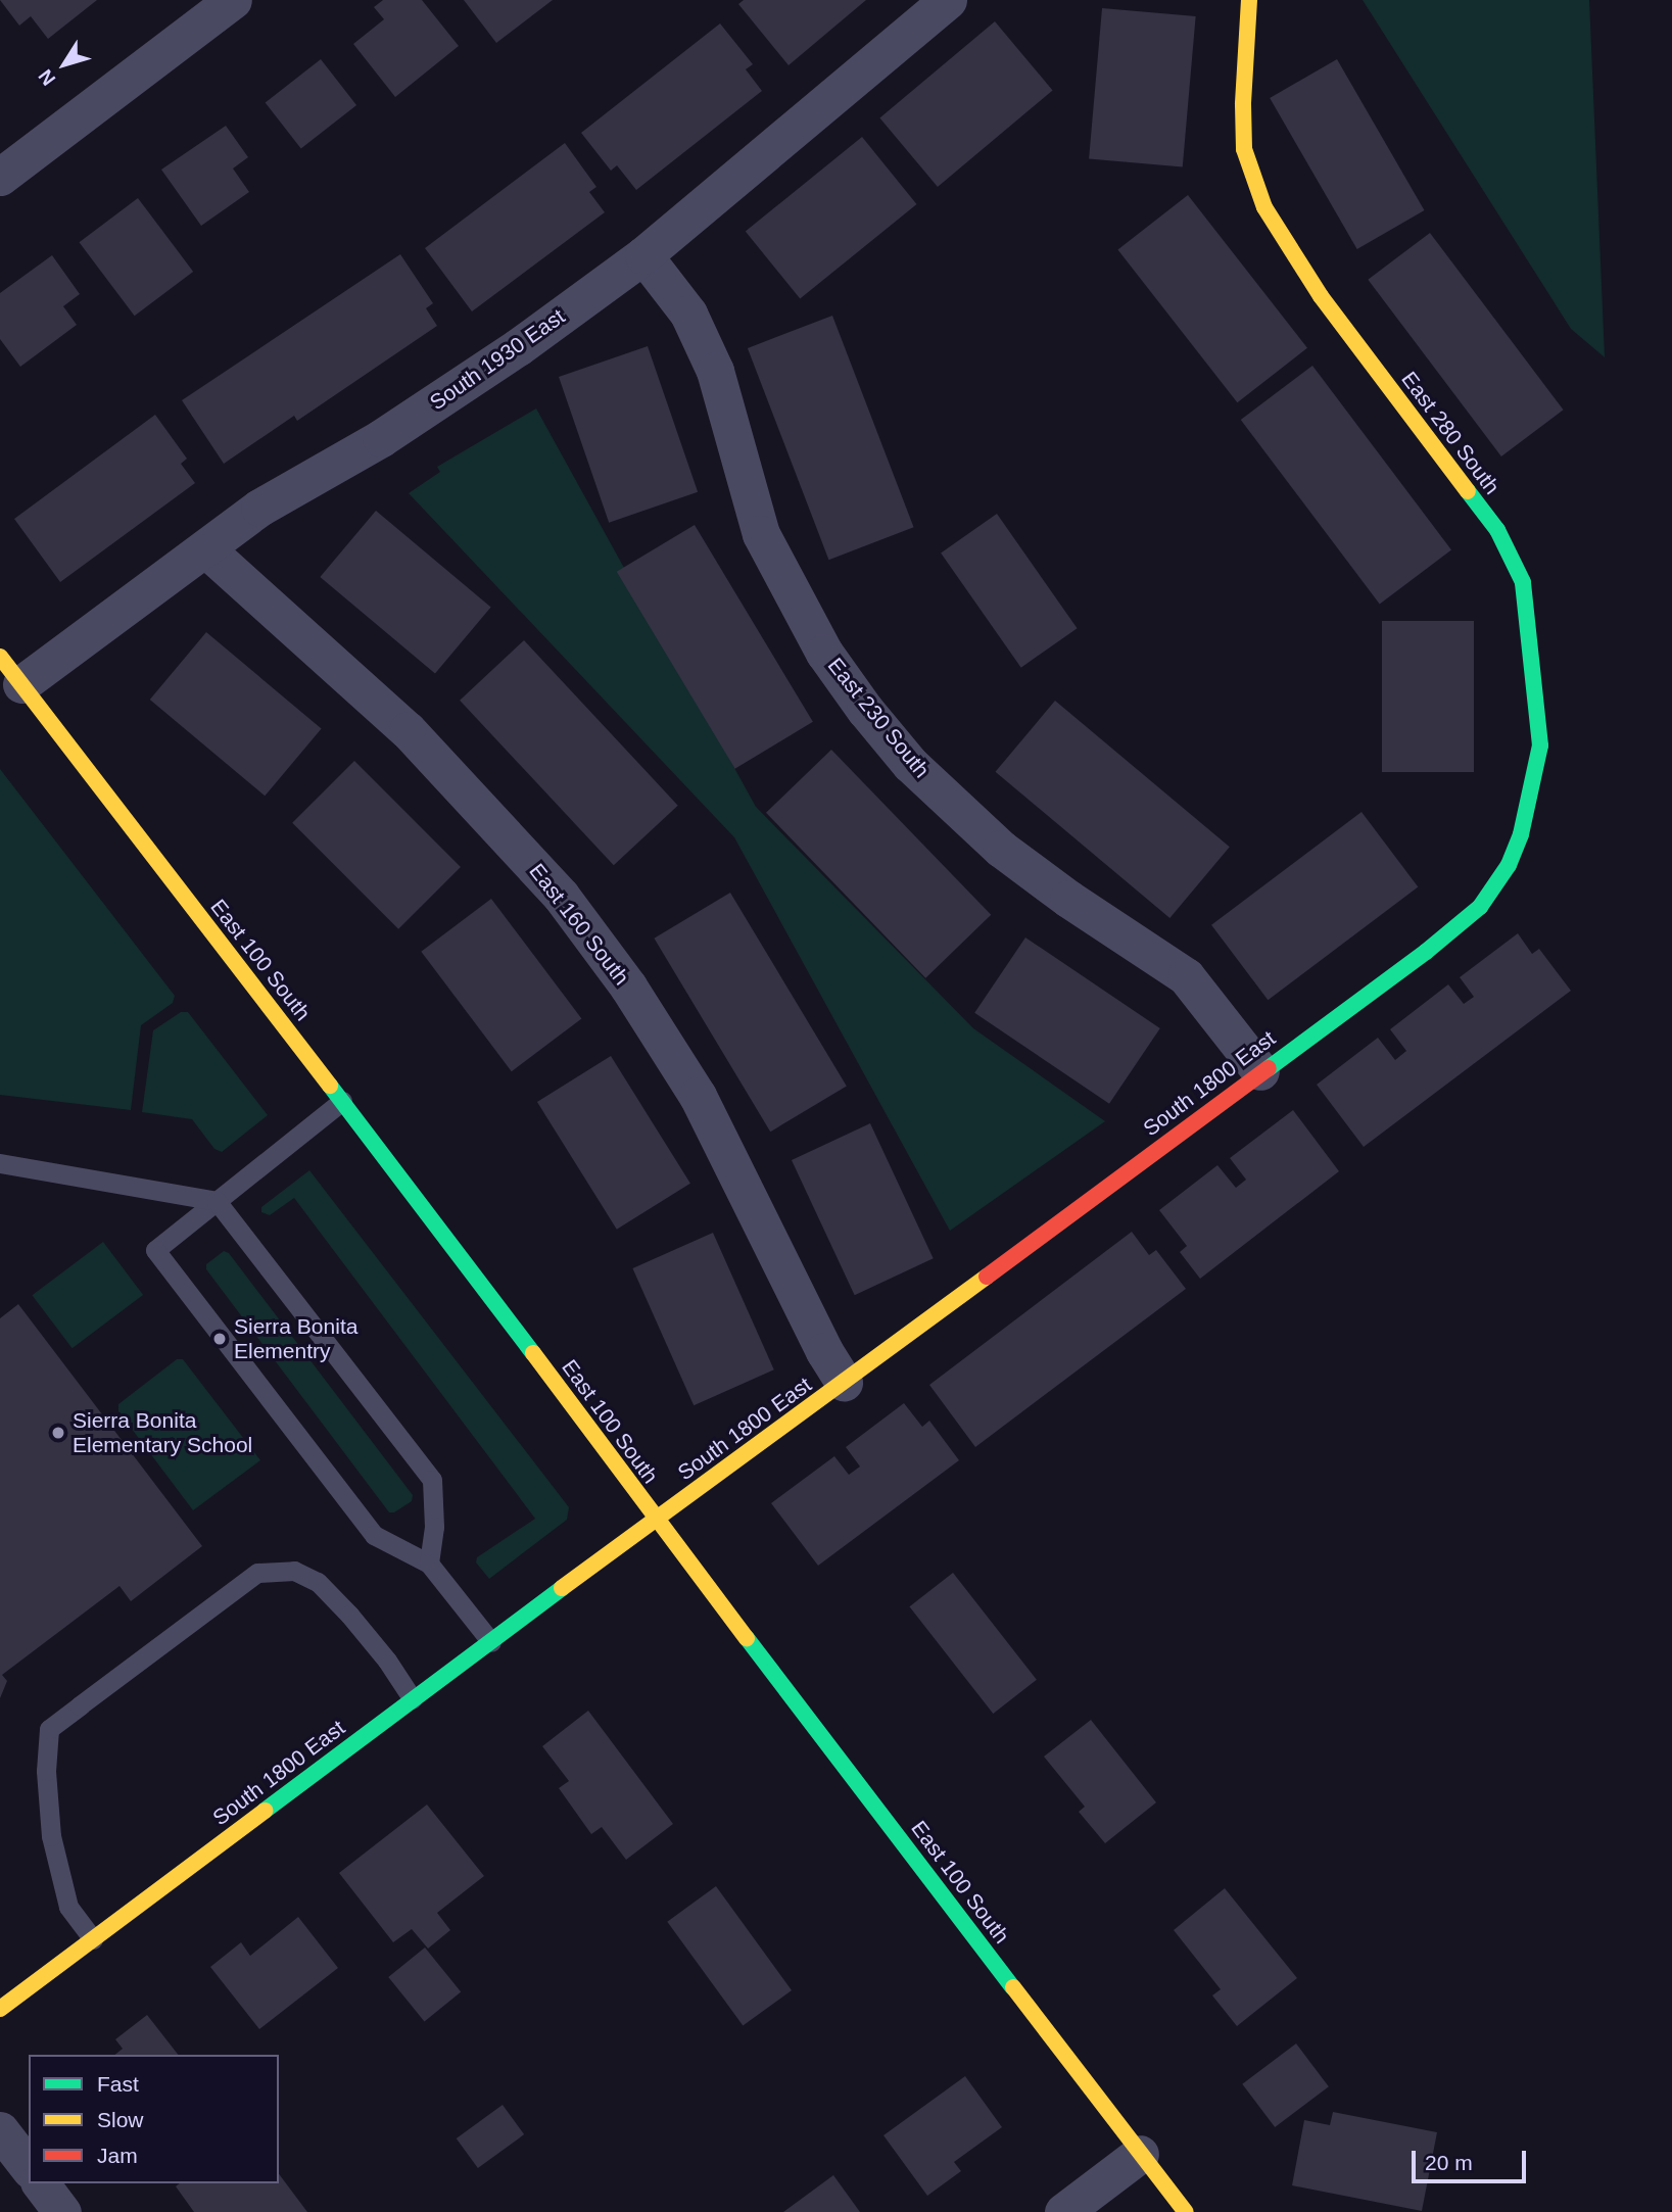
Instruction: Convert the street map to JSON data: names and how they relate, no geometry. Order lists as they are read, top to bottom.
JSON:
{
  "streets": {
    "street": [
      "South 1930 East",
      "East 280 South",
      "East 230 South",
      "East 160 South",
      "East 100 South",
      "South 1800 East"
    ]
  },
  "crossings": [
    ["South 1930 East", "East 230 South"],
    ["South 1930 East", "East 160 South"],
    ["South 1930 East", "East 100 South"],
    ["East 280 South", "South 1800 East"],
    ["East 230 South", "South 1800 East"],
    ["East 160 South", "South 1800 East"],
    ["East 100 South", "South 1800 East"]
  ],
  "places": ["Sierra Bonita Elementry", "Sierra Bonita Elementary School"],
  "legend": ["Fast", "Slow", "Jam"],
  "scale_bar": "20 m",
  "north": "bottom left"
}
